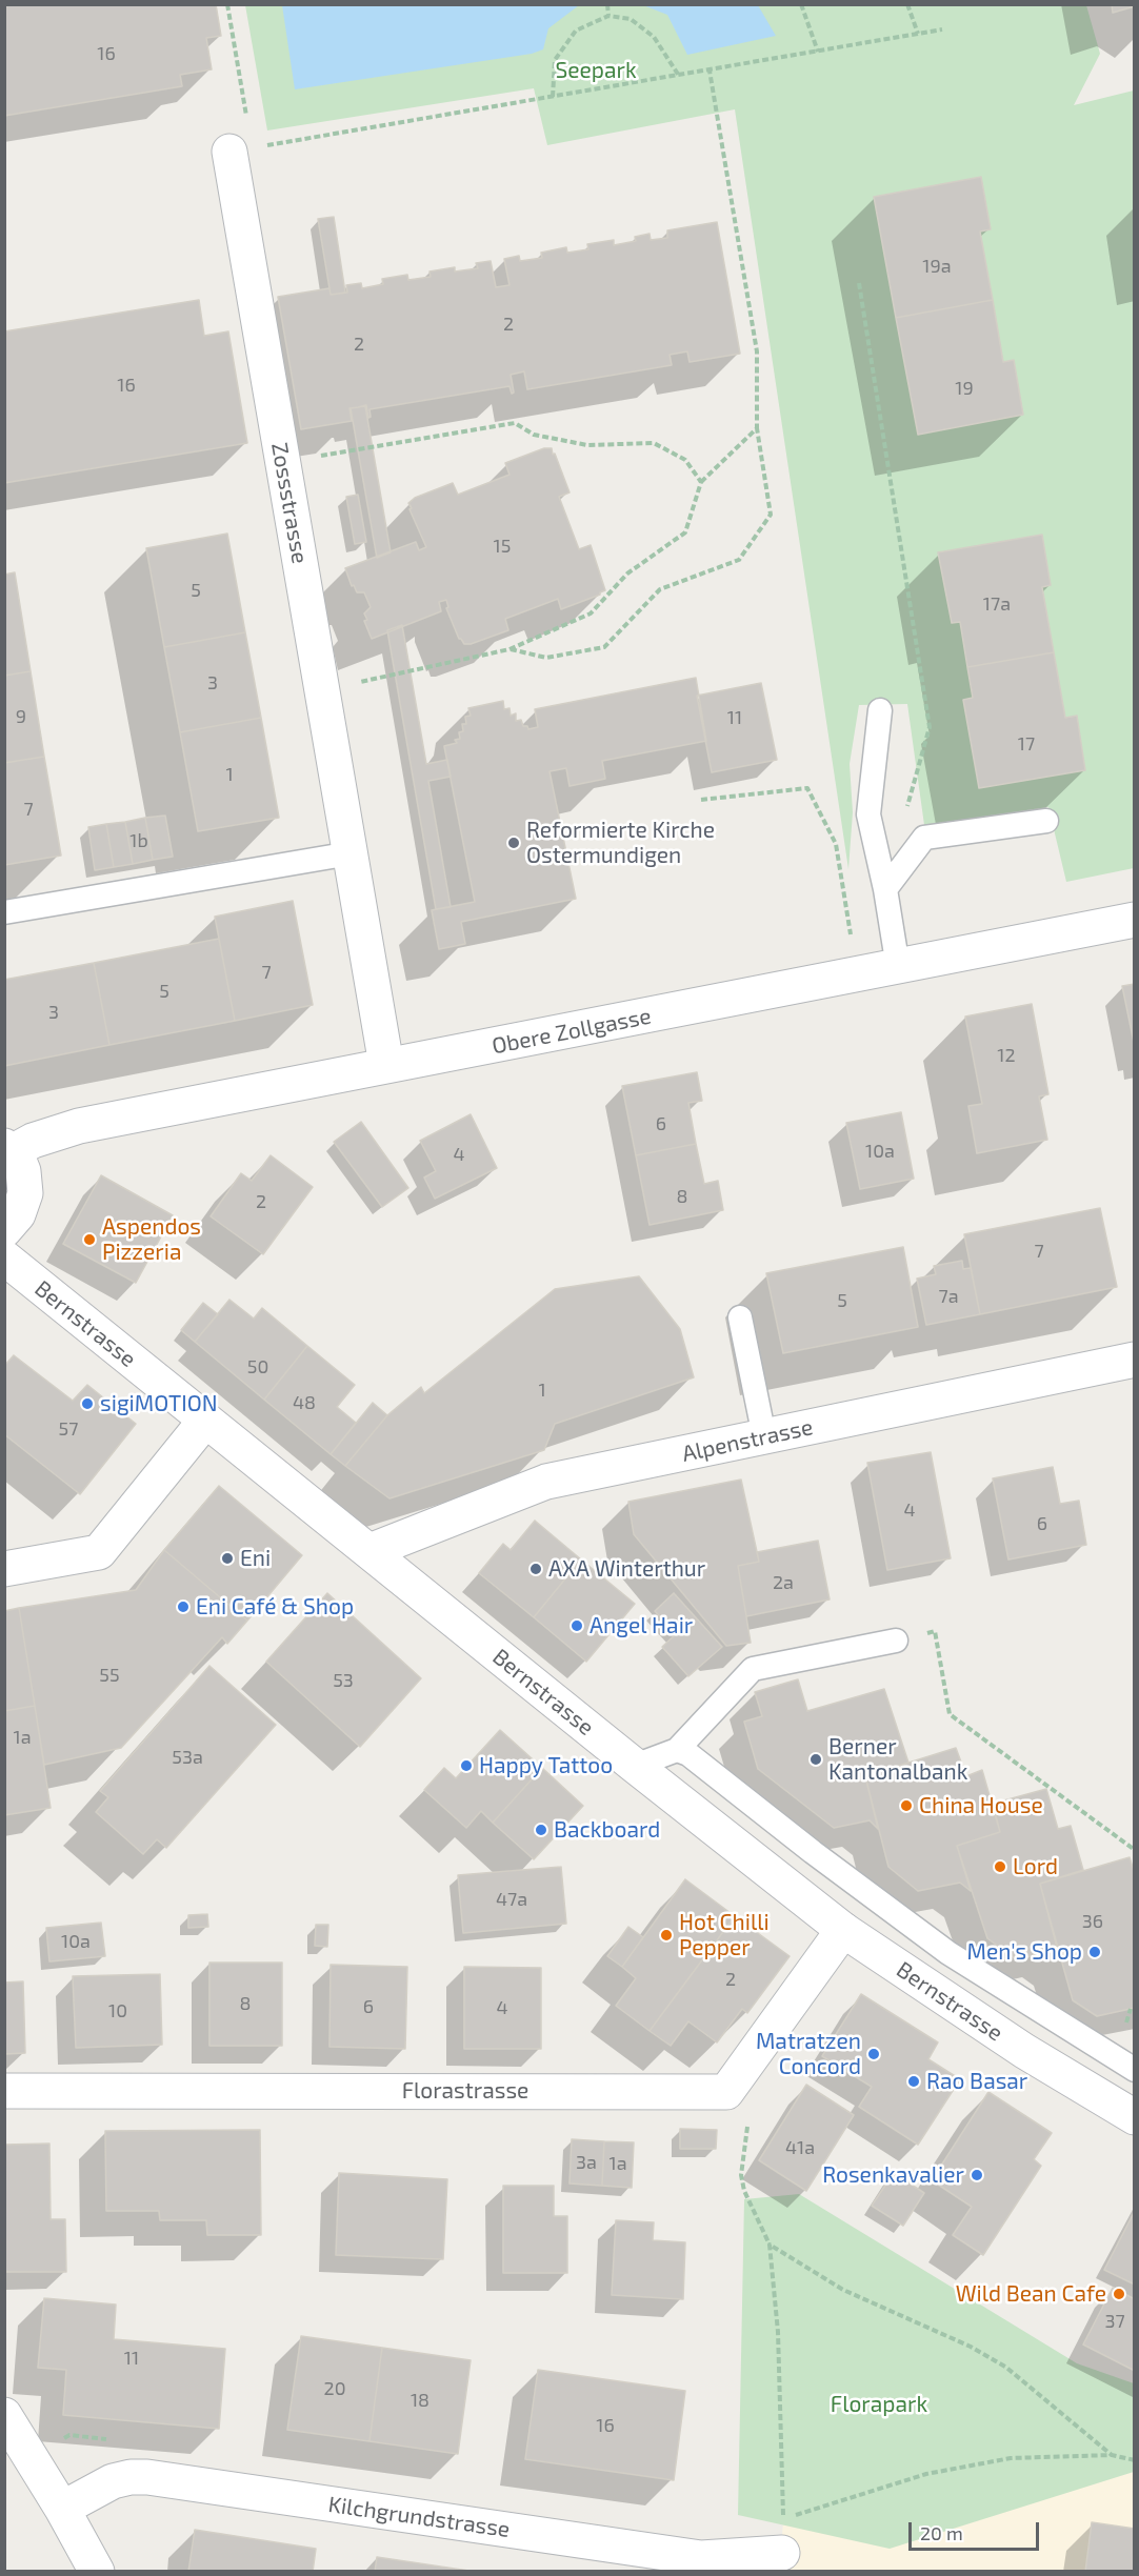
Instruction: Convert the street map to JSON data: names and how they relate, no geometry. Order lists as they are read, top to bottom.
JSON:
{
  "streets": {
    "street": [
      "Zossstrasse",
      "Obere Zollgasse",
      "Bernstrasse",
      "Alpenstrasse",
      "Florastrasse",
      "Kilchgrundstrasse"
    ]
  },
  "crossings": [
    ["Zossstrasse", "Obere Zollgasse"],
    ["Bernstrasse", "Alpenstrasse"]
  ],
  "parks": ["Seepark", "Florapark"],
  "places": [
    "Reformierte Kirche Ostermundigen",
    "Aspendos Pizzeria",
    "sigiMOTION",
    "Eni",
    "AXA Winterthur",
    "Eni Café & Shop",
    "Angel Hair",
    "Berner Kantonalbank",
    "Happy Tattoo",
    "China House",
    "Backboard",
    "Lord",
    "Hot Chilli Pepper",
    "Men's Shop",
    "Matratzen Concord",
    "Rao Basar",
    "Rosenkavalier",
    "Wild Bean Cafe"
  ],
  "house_numbers": [
    "16",
    "19a",
    "2",
    "2",
    "16",
    "19",
    "15",
    "5",
    "17a",
    "3",
    "9",
    "11",
    "17",
    "1",
    "7",
    "1b",
    "7",
    "5",
    "3",
    "12",
    "6",
    "10a",
    "4",
    "8",
    "2",
    "7",
    "7a",
    "5",
    "50",
    "1",
    "48",
    "57",
    "4",
    "6",
    "2a",
    "55",
    "53",
    "1a",
    "53a",
    "47a",
    "36",
    "10a",
    "2",
    "8",
    "6",
    "4",
    "10",
    "41a",
    "3a",
    "1a",
    "37",
    "11",
    "20",
    "18",
    "16"
  ],
  "scale_bar": "20 m"
}
